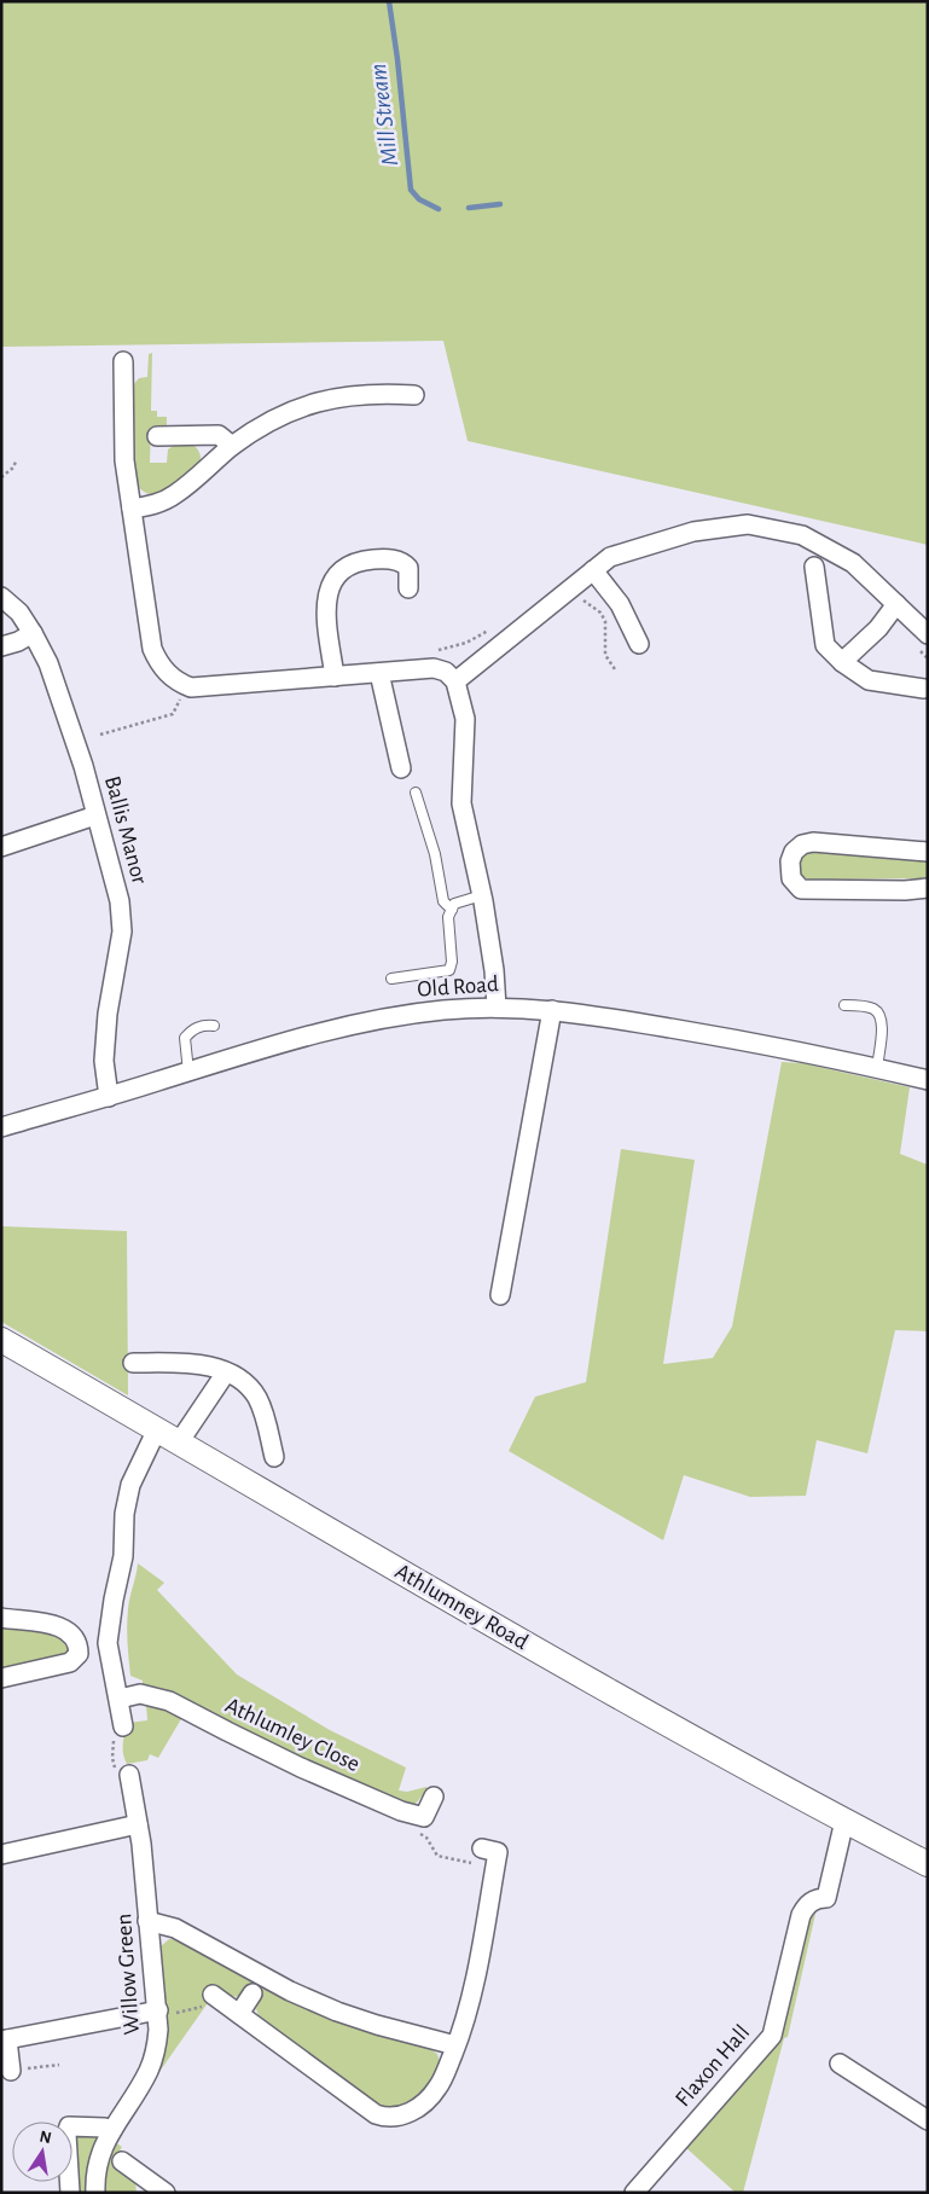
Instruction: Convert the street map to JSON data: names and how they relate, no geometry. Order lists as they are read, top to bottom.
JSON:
{
  "streets": {
    "main road": ["Athlumney Road"],
    "street": [
      "Ballis Manor",
      "Old Road",
      "Athlumley Close",
      "Willow Green",
      "Flaxon Hall"
    ]
  },
  "crossings": [
    ["Ballis Manor", "Old Road"],
    ["Athlumney Road", "Flaxon Hall"]
  ],
  "water": ["Mill Stream"],
  "north": "top"
}
